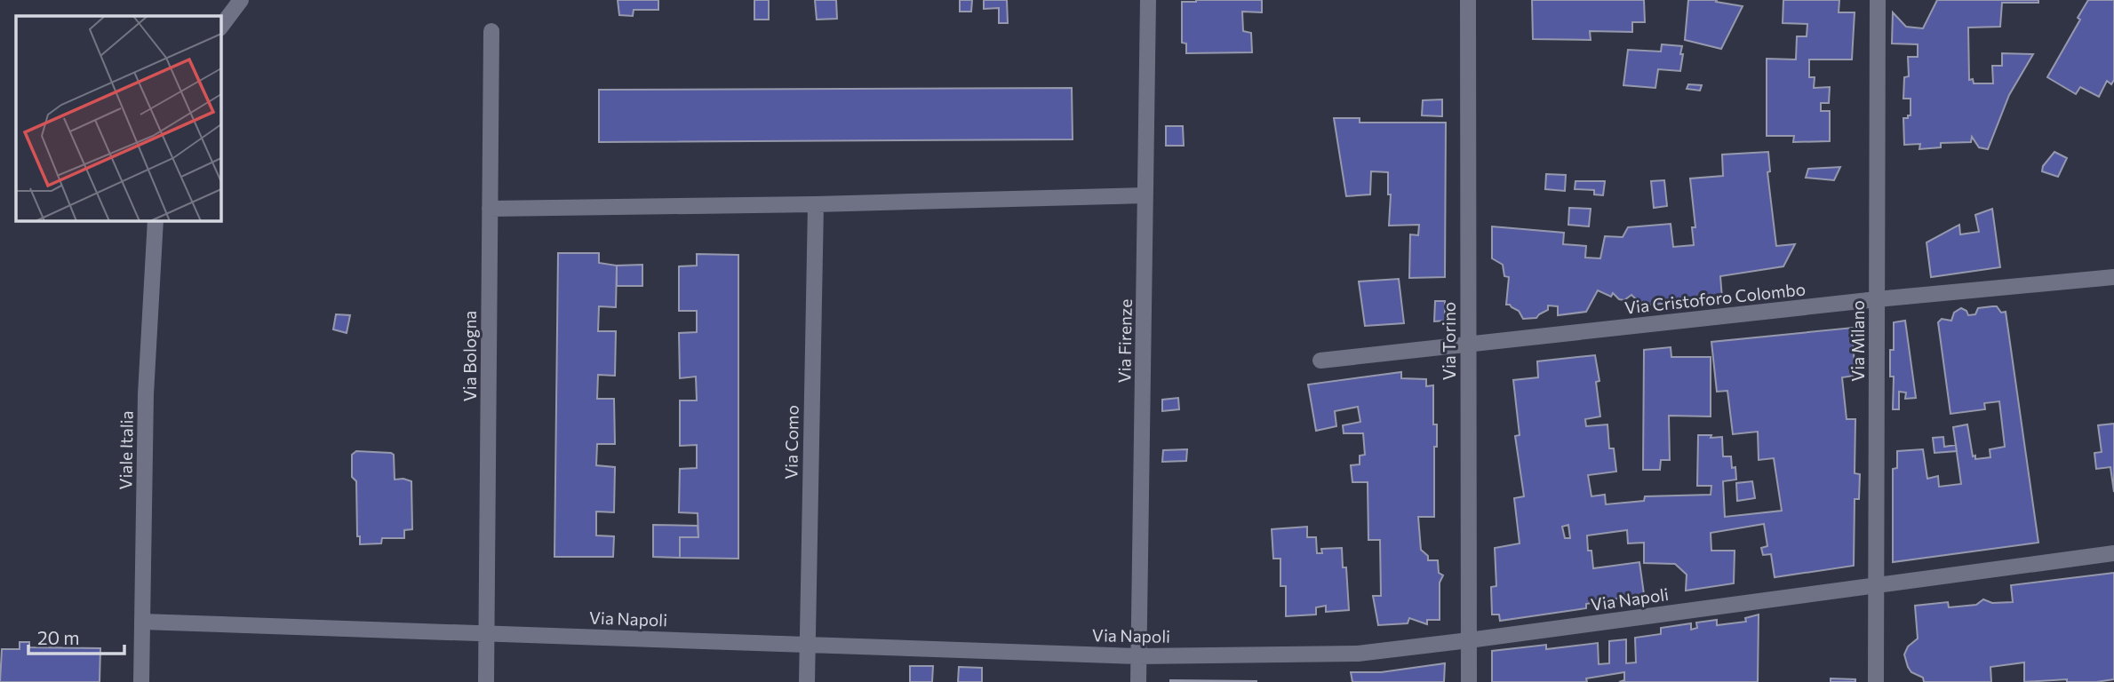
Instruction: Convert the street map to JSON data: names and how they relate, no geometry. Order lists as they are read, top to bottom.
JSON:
{
  "streets": {
    "street": [
      "Via Cristoforo Colombo",
      "Via Firenze",
      "Via Torino",
      "Via Milano",
      "Via Bologna",
      "Via Como",
      "Viale Italia",
      "Via Napoli"
    ]
  },
  "crossings": [
    ["Via Cristoforo Colombo", "Via Torino"],
    ["Via Cristoforo Colombo", "Via Milano"],
    ["Via Firenze", "Via Napoli"],
    ["Via Torino", "Via Napoli"],
    ["Via Milano", "Via Napoli"],
    ["Via Bologna", "Via Napoli"],
    ["Via Como", "Via Napoli"],
    ["Viale Italia", "Via Napoli"]
  ],
  "scale_bar": "20 m"
}
